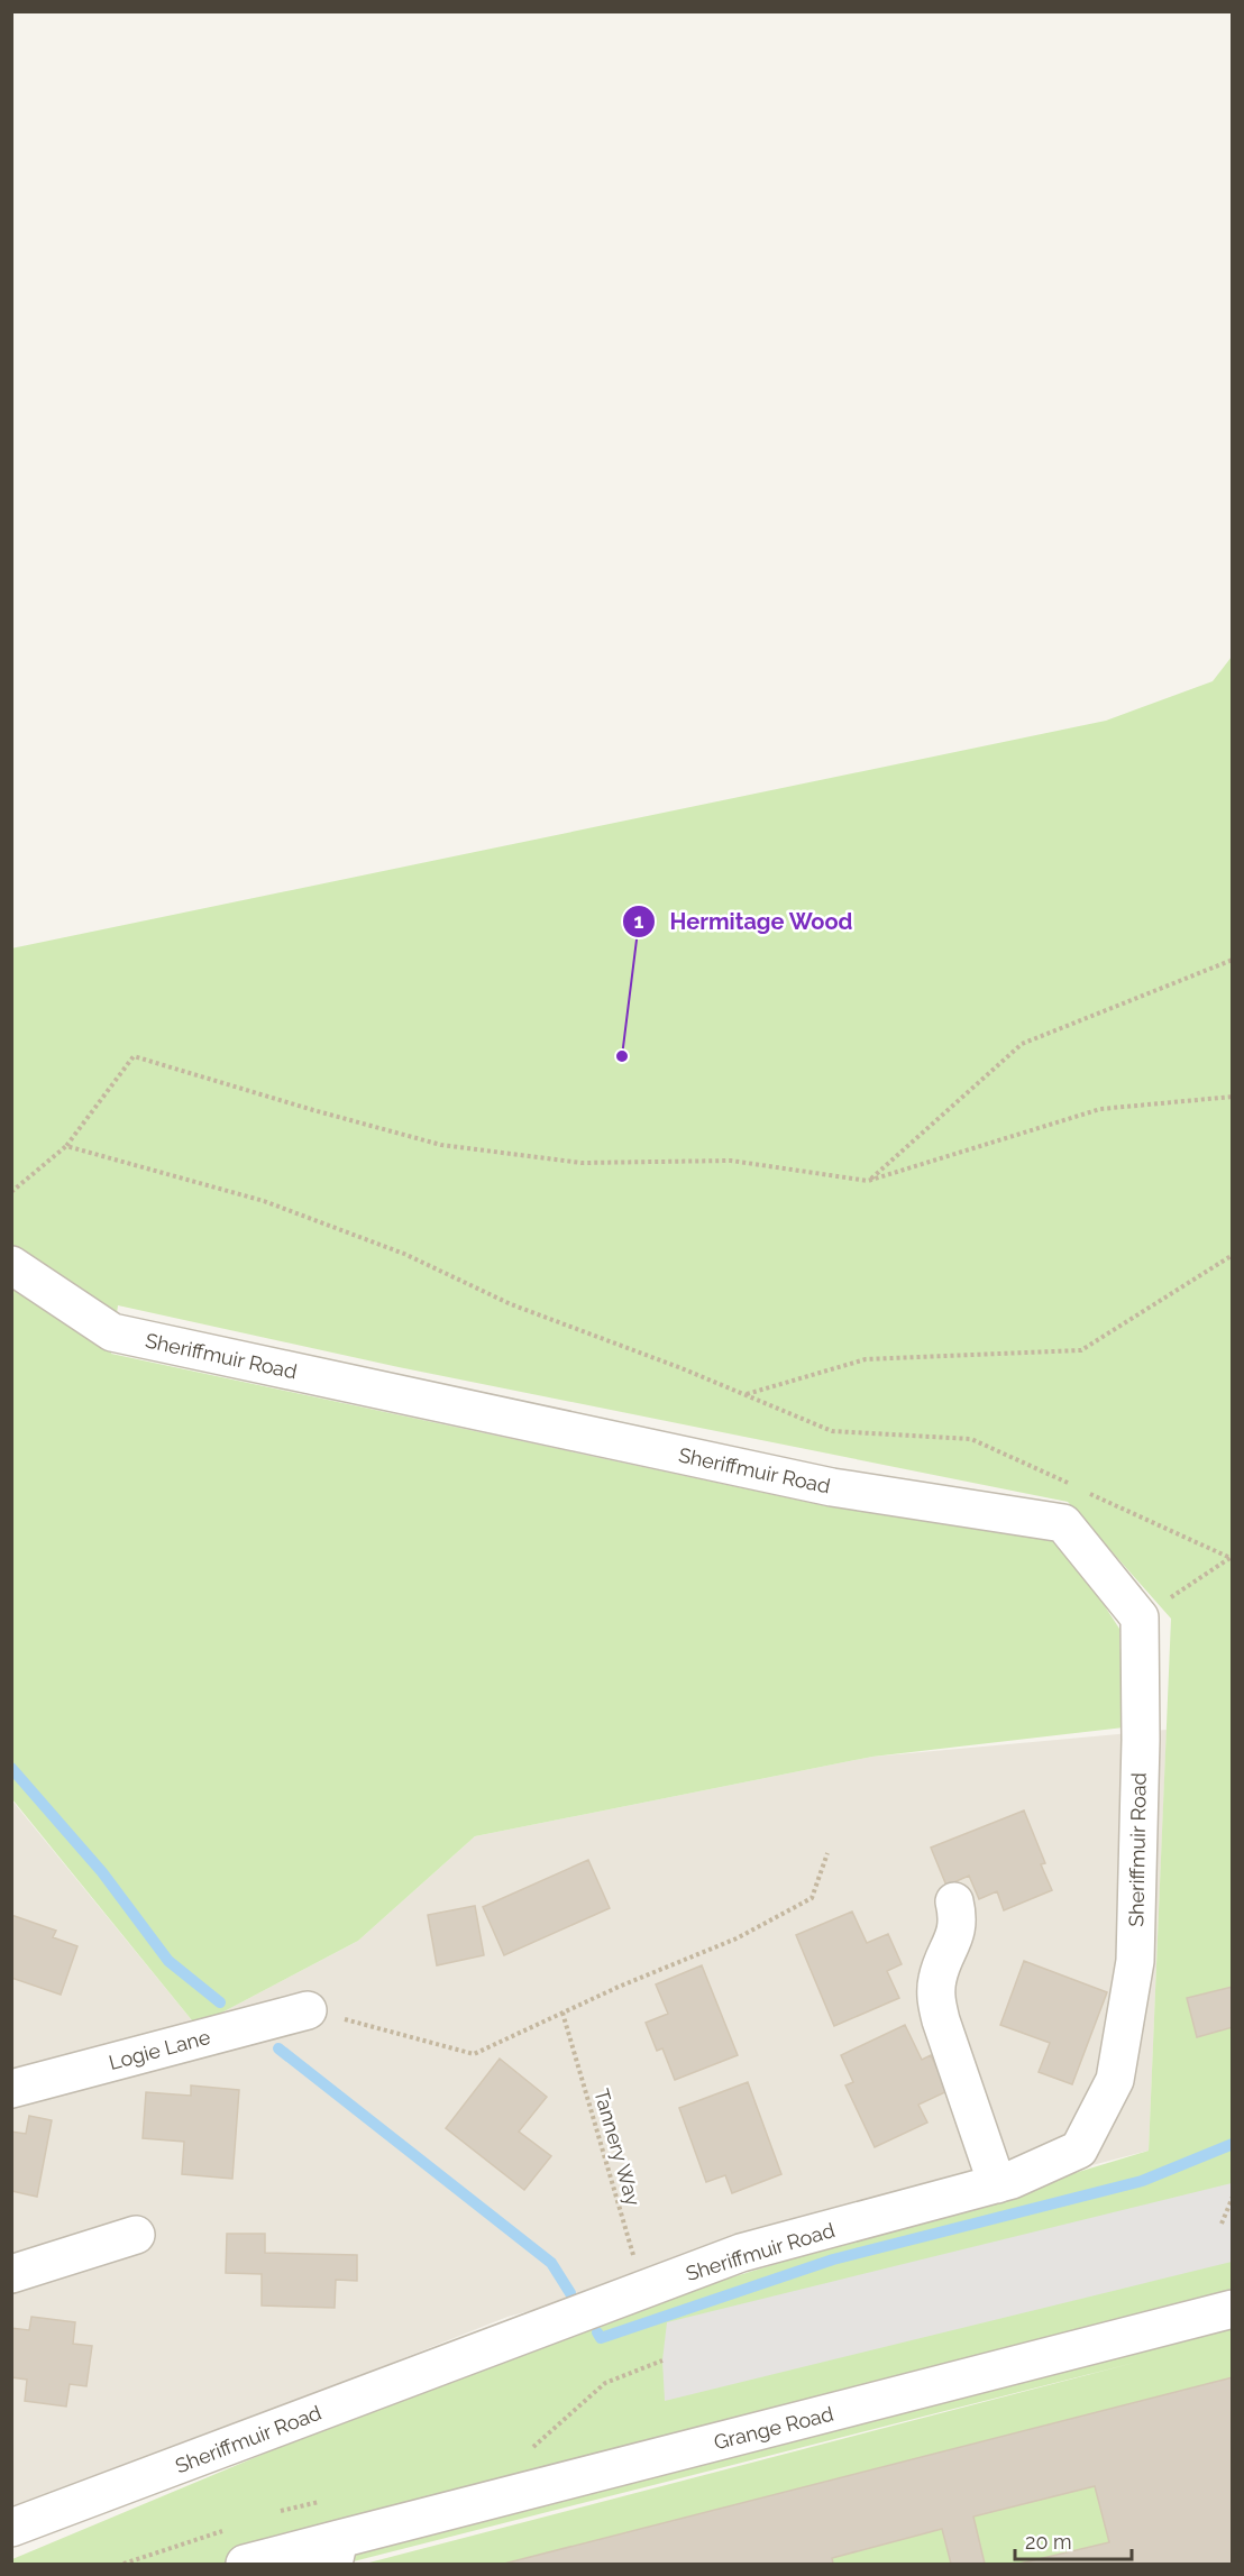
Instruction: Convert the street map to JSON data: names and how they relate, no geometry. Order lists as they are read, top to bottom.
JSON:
{
  "streets": {
    "street": ["Sheriffmuir Road", "Logie Lane", "Grange Road"],
    "path": ["Tannery Way"]
  },
  "crossings": [
    ["Sheriffmuir Road", "Tannery Way"]
  ],
  "places": ["Hermitage Wood"],
  "scale_bar": "20 m"
}
